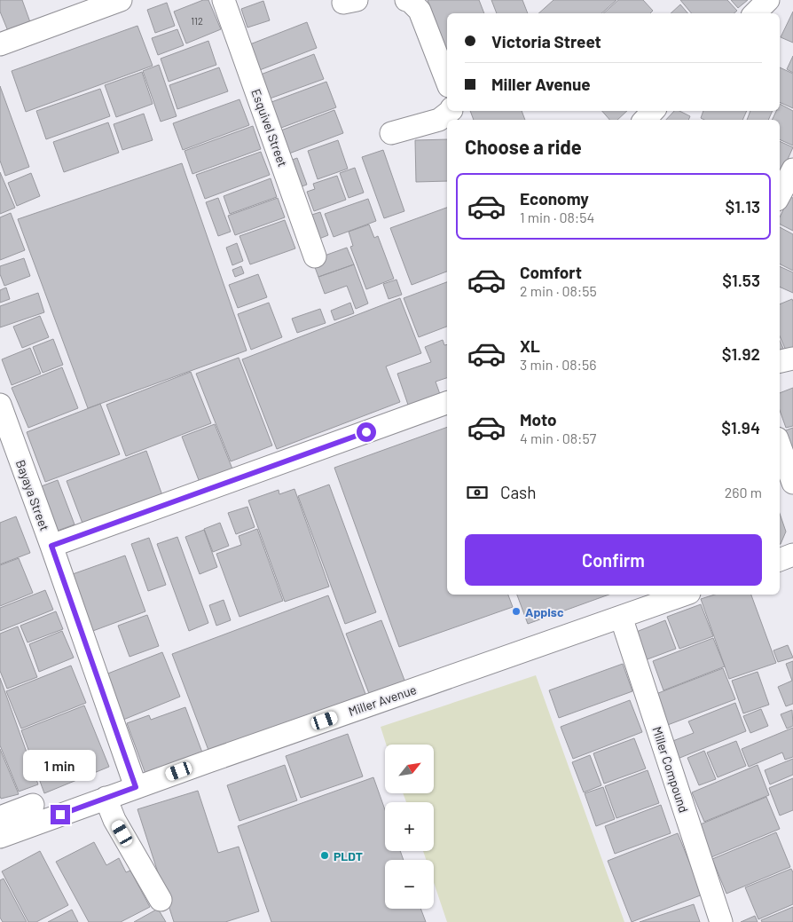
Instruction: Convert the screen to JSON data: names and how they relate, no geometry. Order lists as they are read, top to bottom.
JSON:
{
  "streets": {
    "street": [
      "Esquivel Street",
      "Bayaya Street",
      "Miller Avenue",
      "Miller Compound"
    ]
  },
  "crossings": [
    ["Bayaya Street", "Miller Avenue"],
    ["Miller Avenue", "Miller Compound"]
  ],
  "places": ["Appisc", "PLDT"],
  "house_numbers": ["112"],
  "north": "top right",
  "page": {
    "banner": ["Victoria Street", "Miller Avenue"],
    "heading": "Choose a ride",
    "list": [
      {
        "name": "Economy",
        "note": "1 min · 08:54",
        "value": "$1.13"
      },
      {
        "name": "Comfort",
        "note": "2 min · 08:55",
        "value": "$1.53"
      },
      {
        "name": "XL",
        "note": "3 min · 08:56",
        "value": "$1.92"
      },
      {
        "name": "Moto",
        "note": "4 min · 08:57",
        "value": "$1.94"
      }
    ],
    "pay": ["Cash", "260 m"],
    "buttons": "Confirm",
    "map_buttons": ["+", "−"],
    "bubble": "1 min"
  }
}
